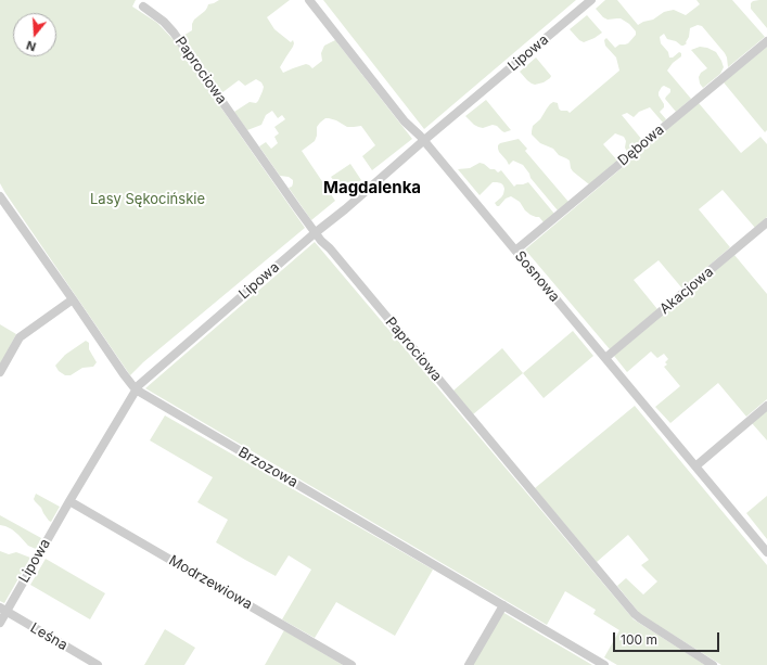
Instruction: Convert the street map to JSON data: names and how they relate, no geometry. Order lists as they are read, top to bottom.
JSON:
{
  "streets": {
    "street": [
      "Lipowa",
      "Paprociowa",
      "Dębowa",
      "Sosnowa",
      "Akacjowa",
      "Brzozowa",
      "Modrzewiowa",
      "Leśna"
    ]
  },
  "crossings": [
    ["Lipowa", "Paprociowa"],
    ["Lipowa", "Sosnowa"],
    ["Lipowa", "Brzozowa"],
    ["Lipowa", "Modrzewiowa"],
    ["Lipowa", "Leśna"],
    ["Dębowa", "Sosnowa"],
    ["Sosnowa", "Akacjowa"]
  ],
  "districts": ["Magdalenka"],
  "parks": ["Lasy Sękocińskie"],
  "scale_bar": "100 m",
  "north": "bottom"
}
